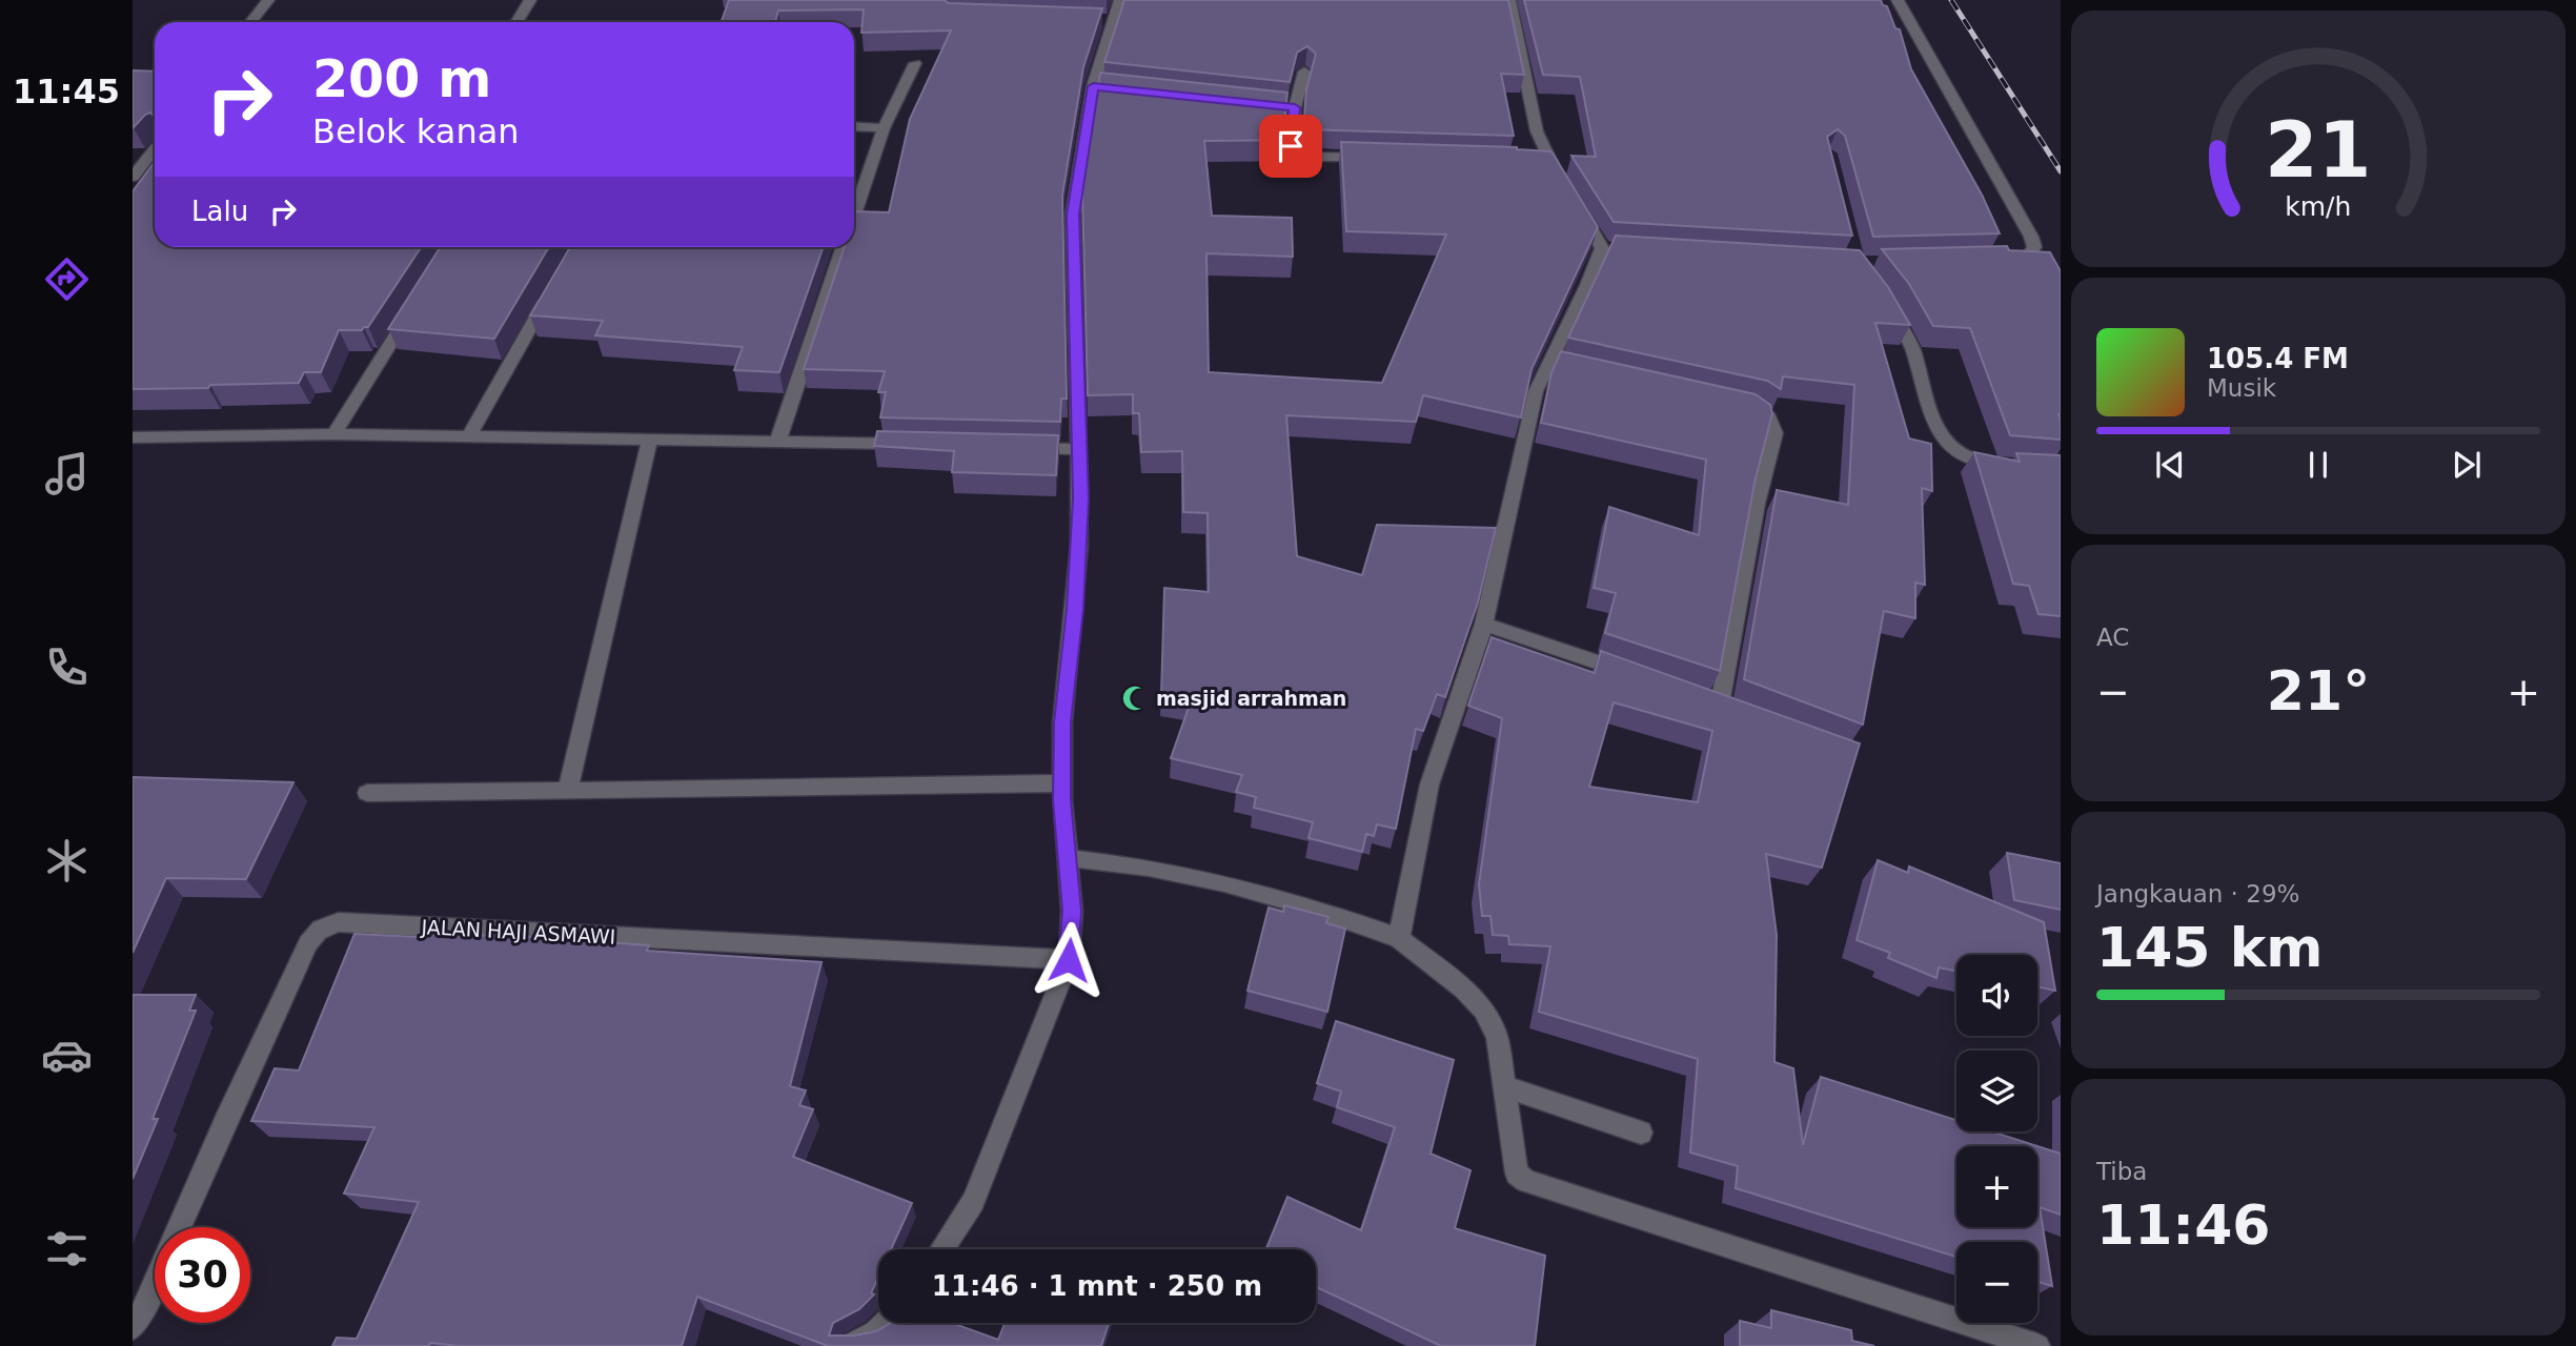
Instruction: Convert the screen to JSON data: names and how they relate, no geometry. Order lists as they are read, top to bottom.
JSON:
{
  "streets": {
    "street": ["JALAN HAJI ASMAWI"]
  },
  "places": {
    "mosque": ["masjid arrahman"]
  },
  "page": {
    "tabs": "11:45",
    "turn": ["200 m", "Belok kanan"],
    "then": "Lalu",
    "song": ["105.4 FM", "Musik"],
    "tile": [
      "AC",
      ["Jangkauan · 29%", "145 km"],
      ["Tiba", "11:46"]
    ],
    "heat": ["−", "21°", "+"],
    "map_buttons": ["+", "−"],
    "limit": "30",
    "trip": "11:46 · 1 mnt · 250 m",
    "gauge": ["21", "km/h"]
  }
}
